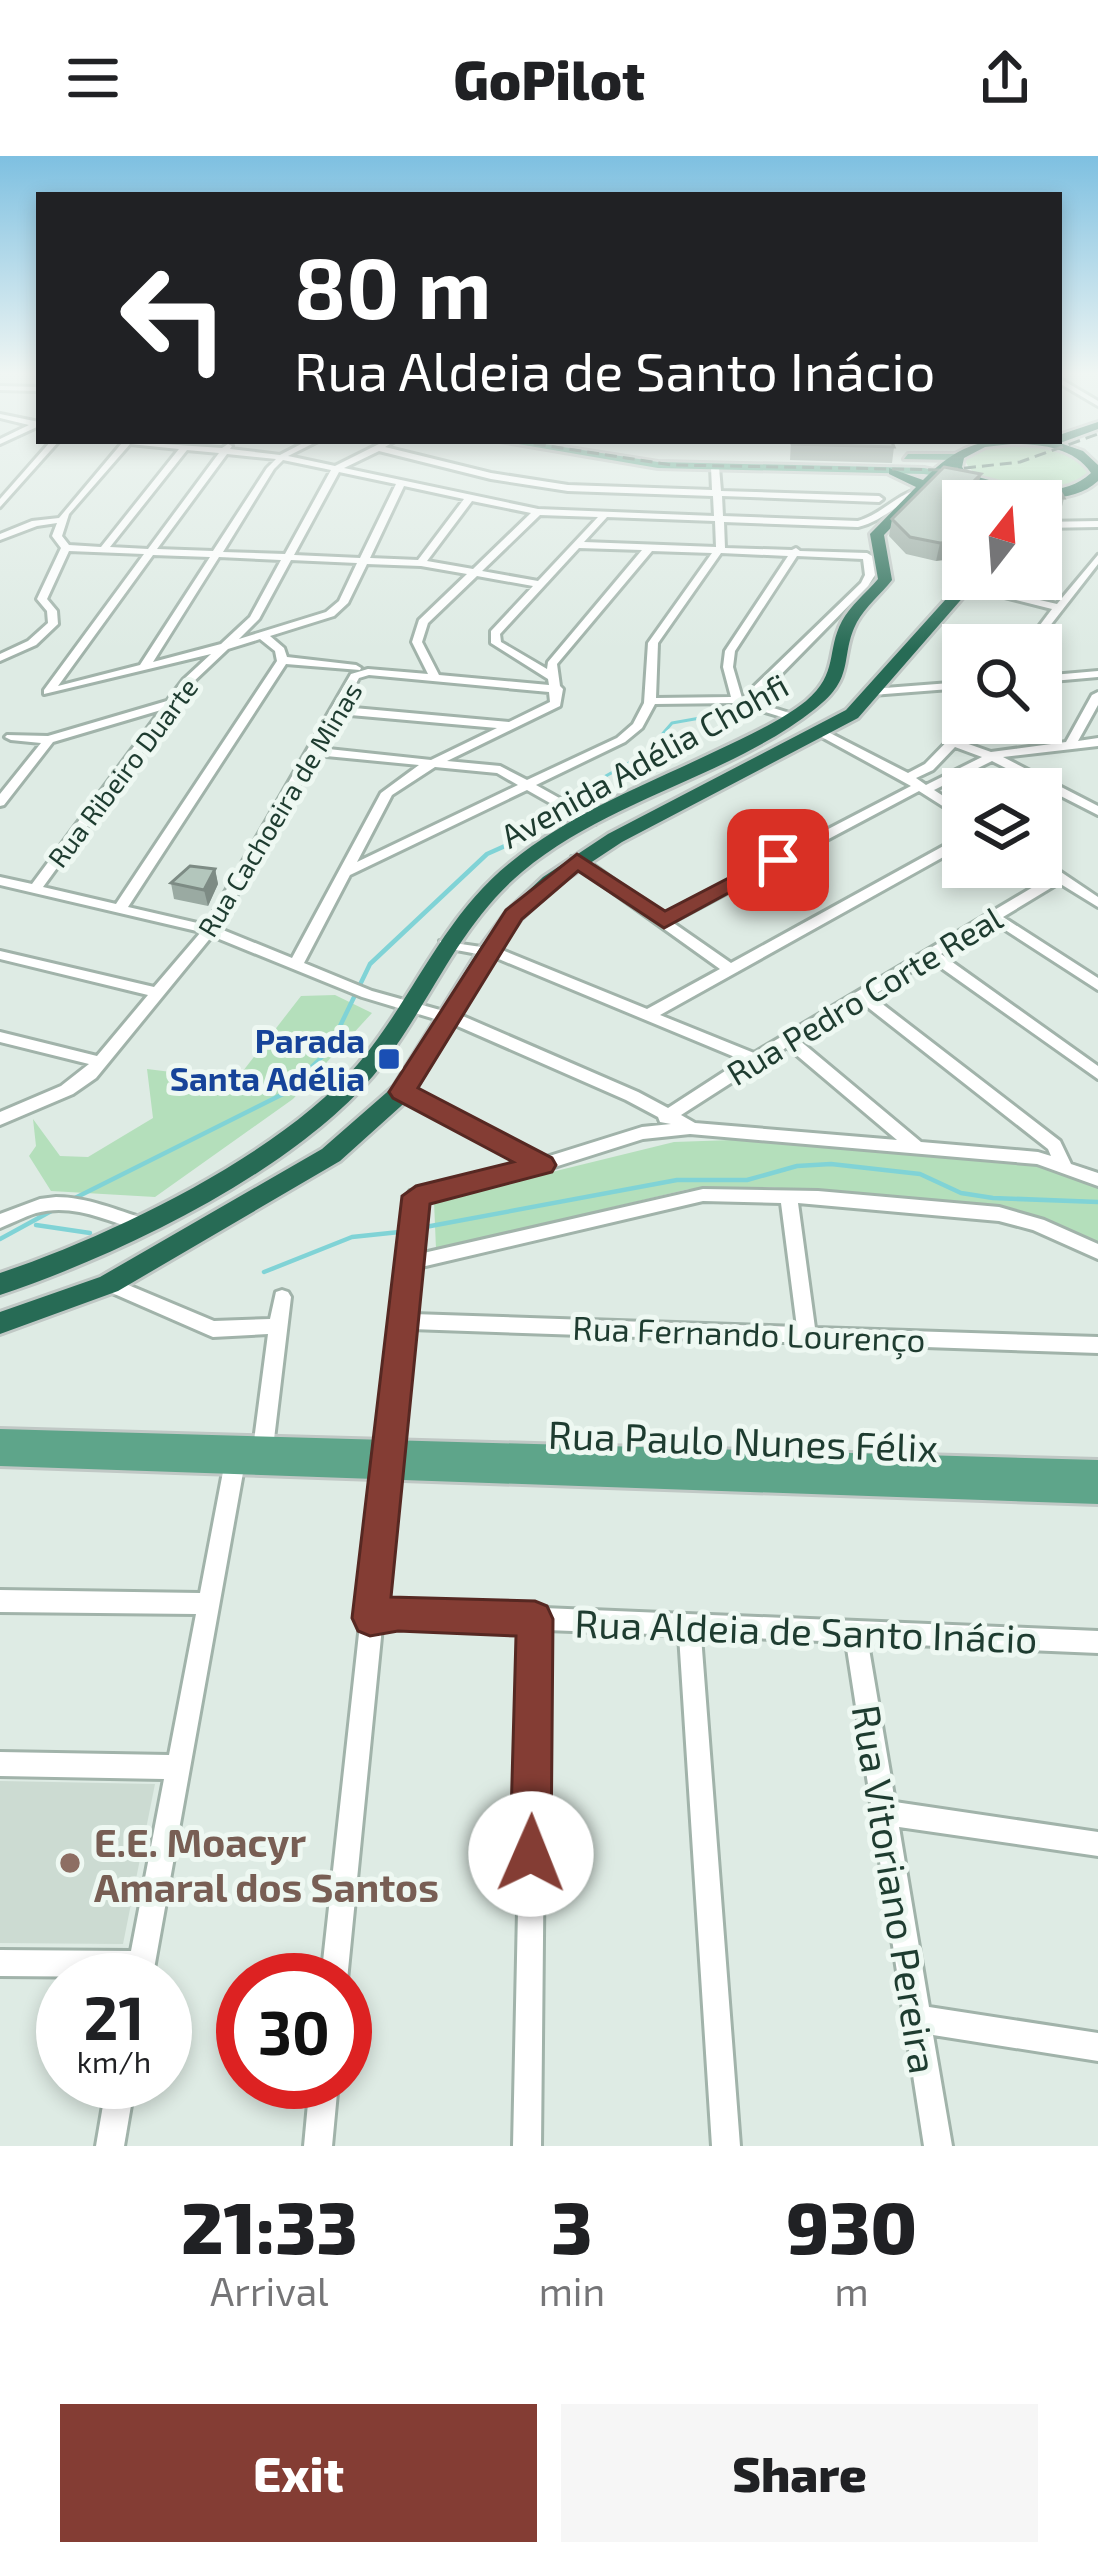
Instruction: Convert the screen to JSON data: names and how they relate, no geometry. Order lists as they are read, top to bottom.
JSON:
{
  "streets": {
    "highway": ["Avenida Adélia Chohfi"],
    "main road": ["Rua Paulo Nunes Félix"],
    "street": [
      "Rua Ribeiro Duarte",
      "Rua Cachoeira de Minas",
      "Rua Pedro Corte Real",
      "Rua Fernando Lourenço",
      "Rua Aldeia de Santo Inácio",
      "Rua Vitoriano Pereira"
    ]
  },
  "crossings": [
    ["Rua Aldeia de Santo Inácio", "Rua Vitoriano Pereira"]
  ],
  "places": {
    "transit": ["Parada Santa Adélia"],
    "other": ["E.E. Moacyr Amaral dos Santos"]
  },
  "north": "top",
  "page": {
    "header": "GoPilot",
    "turn": ["80 m", "Rua Aldeia de Santo Inácio"],
    "speed": "21 km/h",
    "limit": "30",
    "eta": [
      "21:33",
      "Arrival",
      "3",
      "min",
      "930",
      "m"
    ],
    "buttons": ["Exit", "Share"]
  }
}
